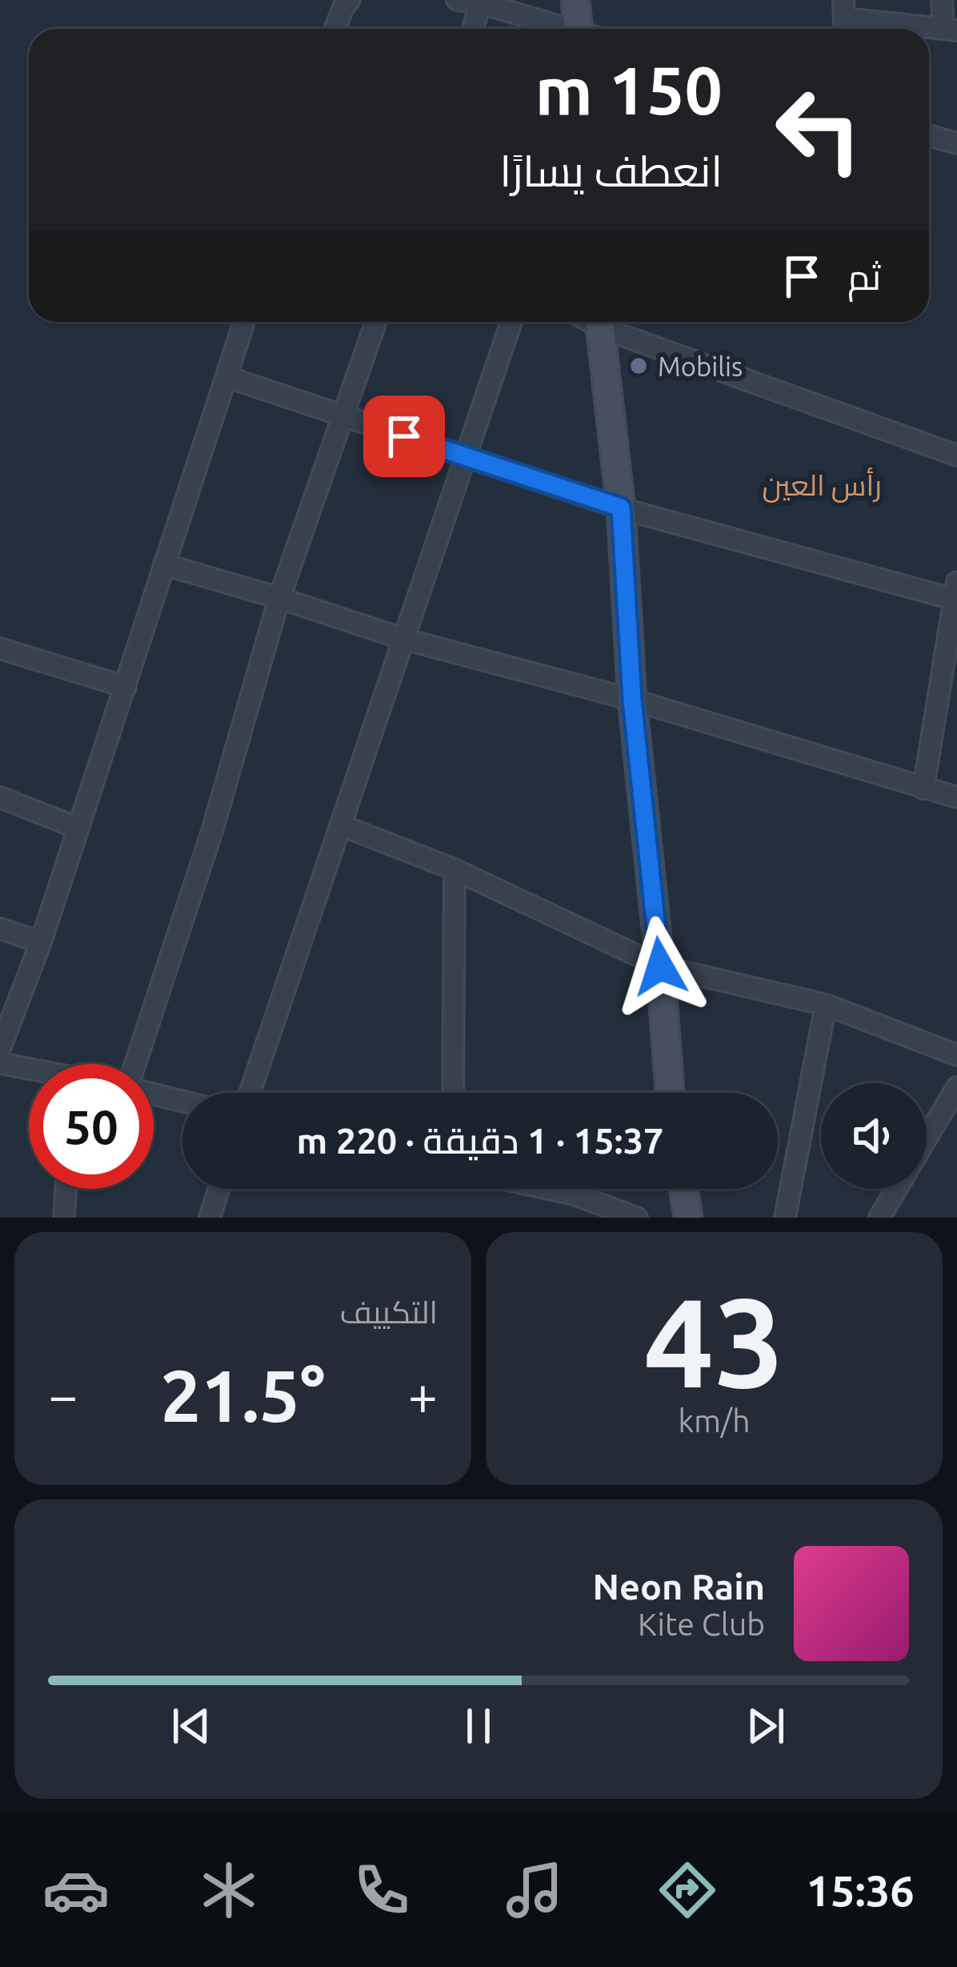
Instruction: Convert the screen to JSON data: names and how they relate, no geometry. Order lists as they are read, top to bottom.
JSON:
{
  "districts": ["رأس العين"],
  "places": ["Mobilis"],
  "page": {
    "turn": ["150 m", "انعطف يسارًا"],
    "then": "ثم",
    "limit": "50",
    "trip": "15:37 · 1 دقيقة · 220 m",
    "tile": [
      ["43", "km/h"],
      "التكييف"
    ],
    "heat": ["−", "21.5°", "+"],
    "song": ["Neon Rain", "Kite Club"],
    "tabs": "15:36"
  }
}
